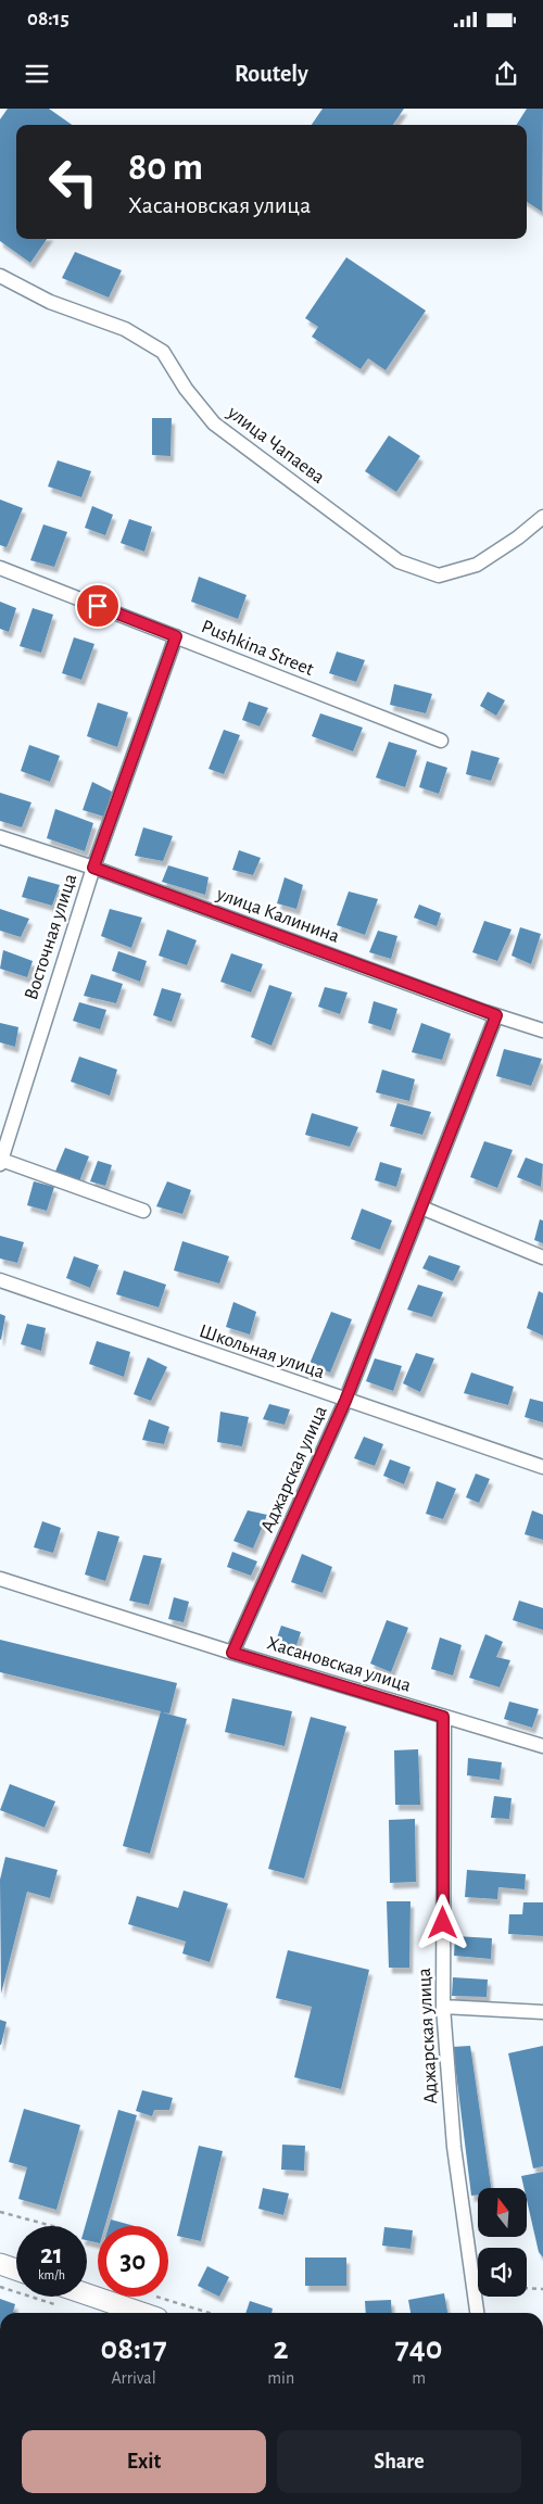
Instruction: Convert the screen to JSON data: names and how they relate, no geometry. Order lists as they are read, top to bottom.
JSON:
{
  "streets": {
    "street": [
      "улица Чапаева",
      "Pushkina Street",
      "улица Калинина",
      "Восточная улица",
      "Школьная улица",
      "Аджарская улица",
      "Хасановская улица"
    ]
  },
  "crossings": [
    ["Pushkina Street", "Восточная улица"],
    ["улица Калинина", "Восточная улица"],
    ["улица Калинина", "Аджарская улица"],
    ["Школьная улица", "Аджарская улица"],
    ["Аджарская улица", "Хасановская улица"]
  ],
  "north": "top",
  "page": {
    "status": "08:15",
    "header": "Routely",
    "turn": ["80 m", "Хасановская улица"],
    "speed": "21 km/h",
    "limit": "30",
    "eta": [
      "08:17",
      "Arrival",
      "2",
      "min",
      "740",
      "m"
    ],
    "buttons": ["Exit", "Share"]
  }
}
